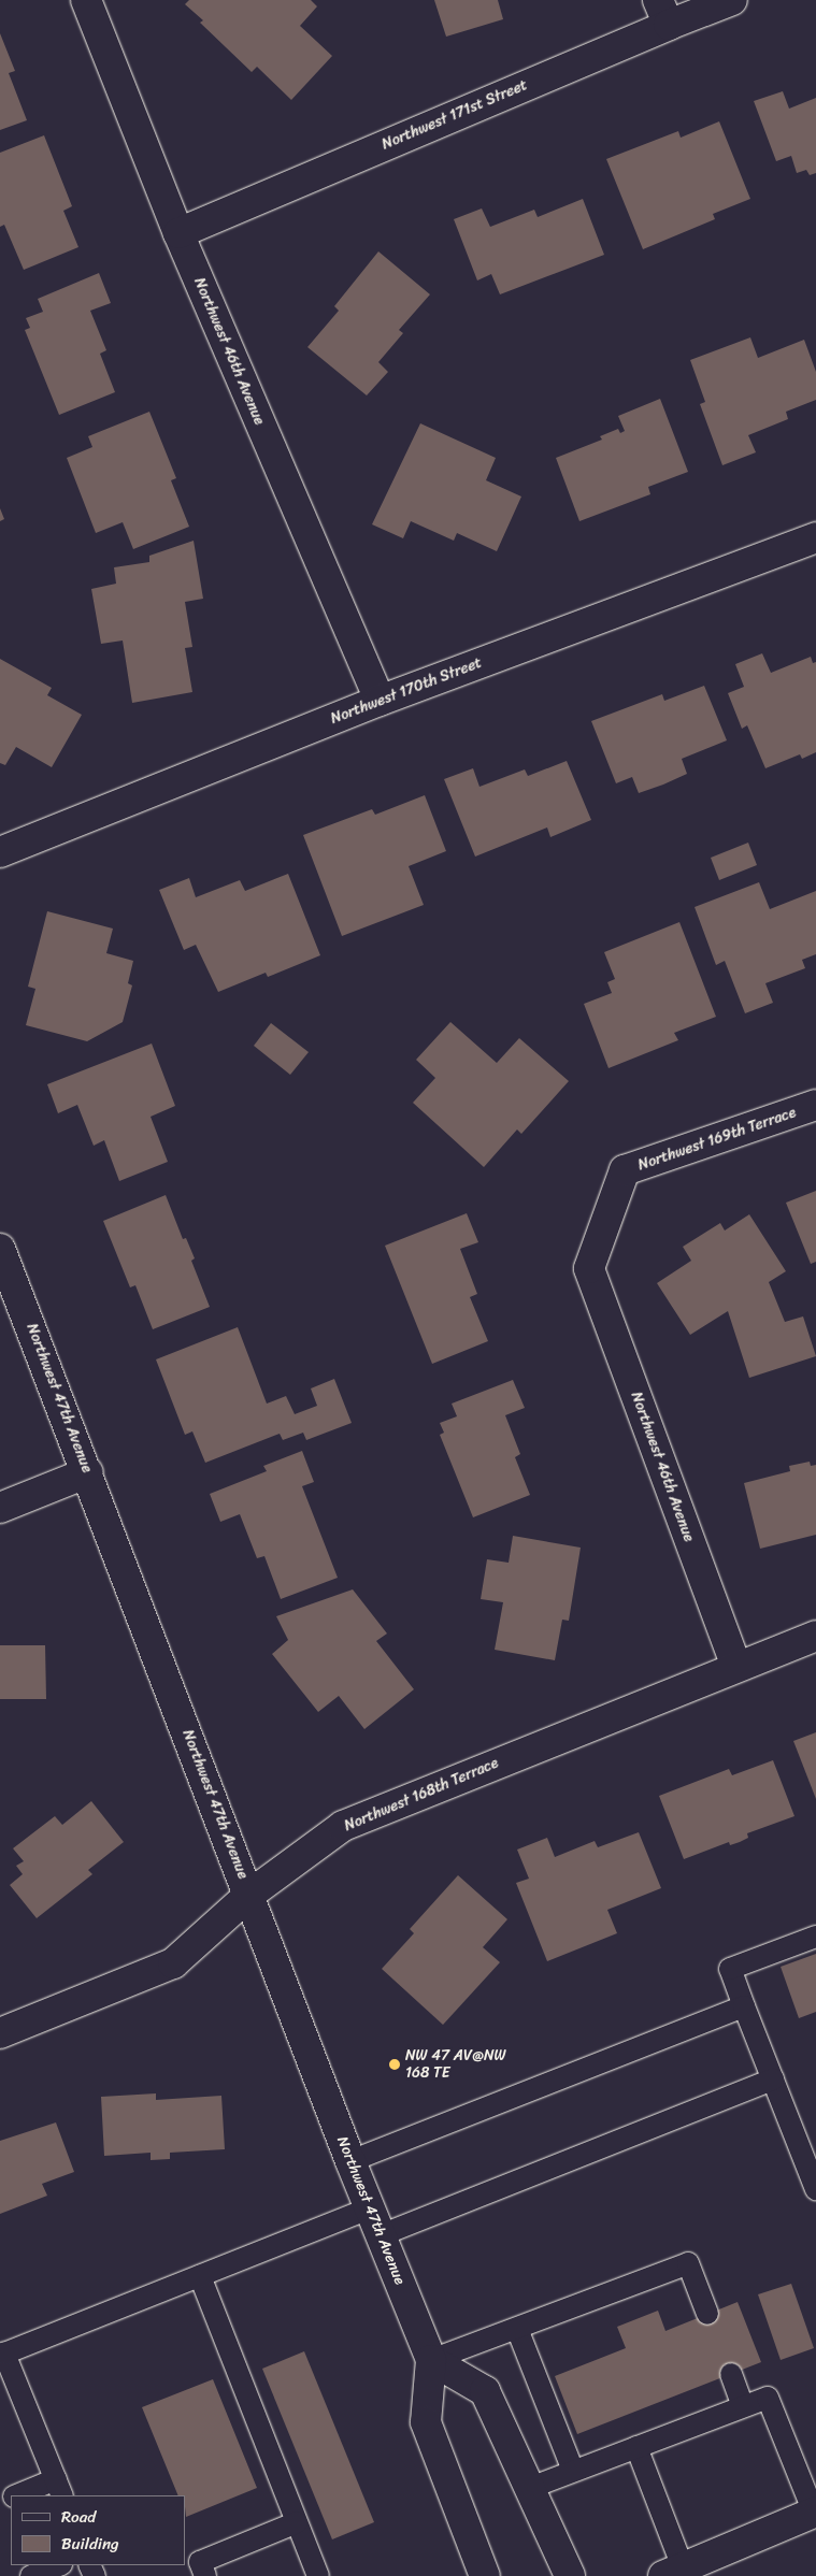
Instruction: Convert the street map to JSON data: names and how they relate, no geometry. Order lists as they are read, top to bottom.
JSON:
{
  "streets": {
    "street": [
      "Northwest 171st Street",
      "Northwest 46th Avenue",
      "Northwest 170th Street",
      "Northwest 169th Terrace",
      "Northwest 47th Avenue",
      "Northwest 168th Terrace"
    ]
  },
  "crossings": [
    ["Northwest 171st Street", "Northwest 46th Avenue"],
    ["Northwest 46th Avenue", "Northwest 170th Street"],
    ["Northwest 46th Avenue", "Northwest 169th Terrace"],
    ["Northwest 46th Avenue", "Northwest 168th Terrace"],
    ["Northwest 47th Avenue", "Northwest 168th Terrace"]
  ],
  "places": ["NW 47 AV@NW 168 TE"],
  "legend": ["Road", "Building"]
}
